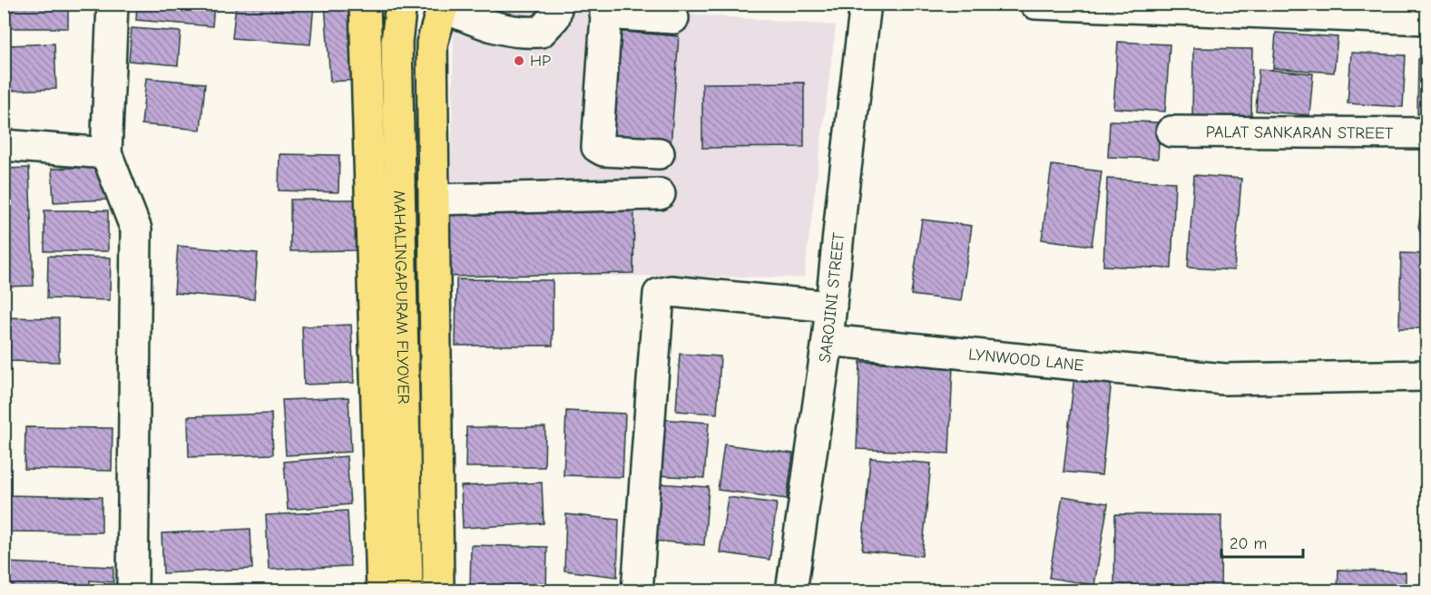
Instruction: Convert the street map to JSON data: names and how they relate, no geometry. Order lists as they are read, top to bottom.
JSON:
{
  "streets": {
    "main road": ["MAHALINGAPURAM FLYOVER"],
    "street": ["PALAT SANKARAN STREET", "SAROJINI STREET", "LYNWOOD LANE"]
  },
  "crossings": [
    ["SAROJINI STREET", "LYNWOOD LANE"]
  ],
  "places": ["HP"],
  "scale_bar": "20 m"
}
